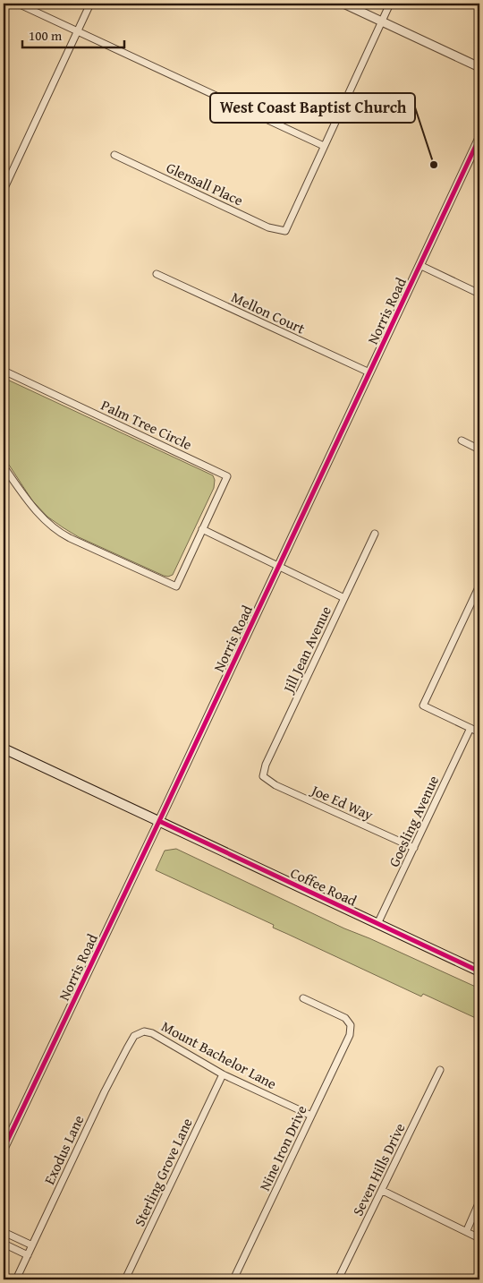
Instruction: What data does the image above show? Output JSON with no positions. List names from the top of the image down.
{
  "streets": {
    "main road": ["Coffee Road"],
    "street": [
      "Glensall Place",
      "Norris Road",
      "Mellon Court",
      "Palm Tree Circle",
      "Jill Jean Avenue",
      "Joe Ed Way",
      "Goesling Avenue",
      "Mount Bachelor Lane",
      "Nine Iron Drive",
      "Exodus Lane",
      "Seven Hills Drive",
      "Sterling Grove Lane"
    ]
  },
  "crossings": [
    ["Norris Road", "Mellon Court"],
    ["Norris Road", "Coffee Road"],
    ["Jill Jean Avenue", "Joe Ed Way"],
    ["Joe Ed Way", "Goesling Avenue"],
    ["Goesling Avenue", "Coffee Road"],
    ["Mount Bachelor Lane", "Nine Iron Drive"],
    ["Mount Bachelor Lane", "Exodus Lane"],
    ["Mount Bachelor Lane", "Sterling Grove Lane"]
  ],
  "places": ["West Coast Baptist Church"],
  "scale_bar": "100 m"
}
